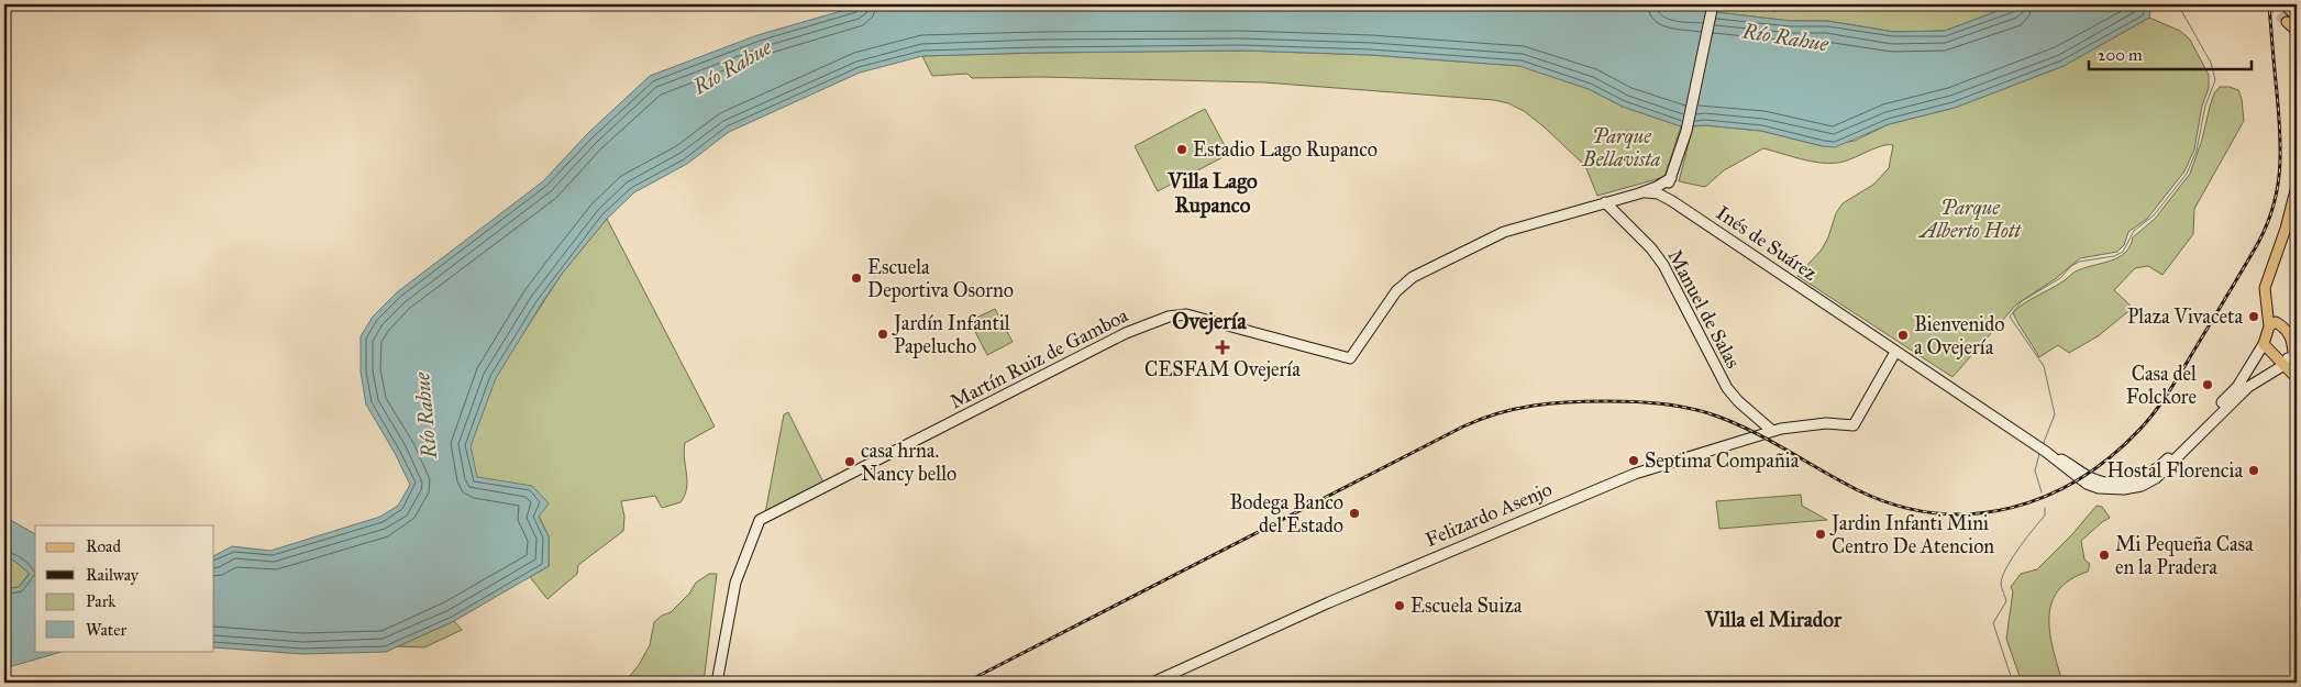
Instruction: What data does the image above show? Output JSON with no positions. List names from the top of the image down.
{
  "streets": {
    "street": [
      "Inés de Suárez",
      "Manuel de Salas",
      "Martín Ruiz de Gamboa",
      "Felizardo Asenjo"
    ]
  },
  "crossings": [
    ["Inés de Suárez", "Felizardo Asenjo"],
    ["Manuel de Salas", "Martín Ruiz de Gamboa"],
    ["Manuel de Salas", "Felizardo Asenjo"]
  ],
  "districts": ["Villa Lago Rupanco", "Ovejería", "Villa el Mirador"],
  "water": ["Río Rahue"],
  "parks": ["Parque Bellavista", "Parque Alberto Hott"],
  "places": {
    "other": [
      "Estadio Lago Rupanco",
      "Escuela Deportiva Osorno",
      "Plaza Vivaceta",
      "Jardín Infantil Papelucho",
      "Bienvenido a Ovejería",
      "Casa del Folckore",
      "Septima Compañia",
      "casa hrna. Nancy bello",
      "Hostal Florencia",
      "Bodega Banco del Estado",
      "Jardin Infanti Mini Centro De Atencion",
      "Mi Pequeña Casa en la Pradera",
      "Escuela Suiza"
    ],
    "health": ["CESFAM Ovejería"]
  },
  "legend": [
    "Road",
    "Railway",
    "Park",
    "Water"
  ],
  "scale_bar": "200 m"
}
